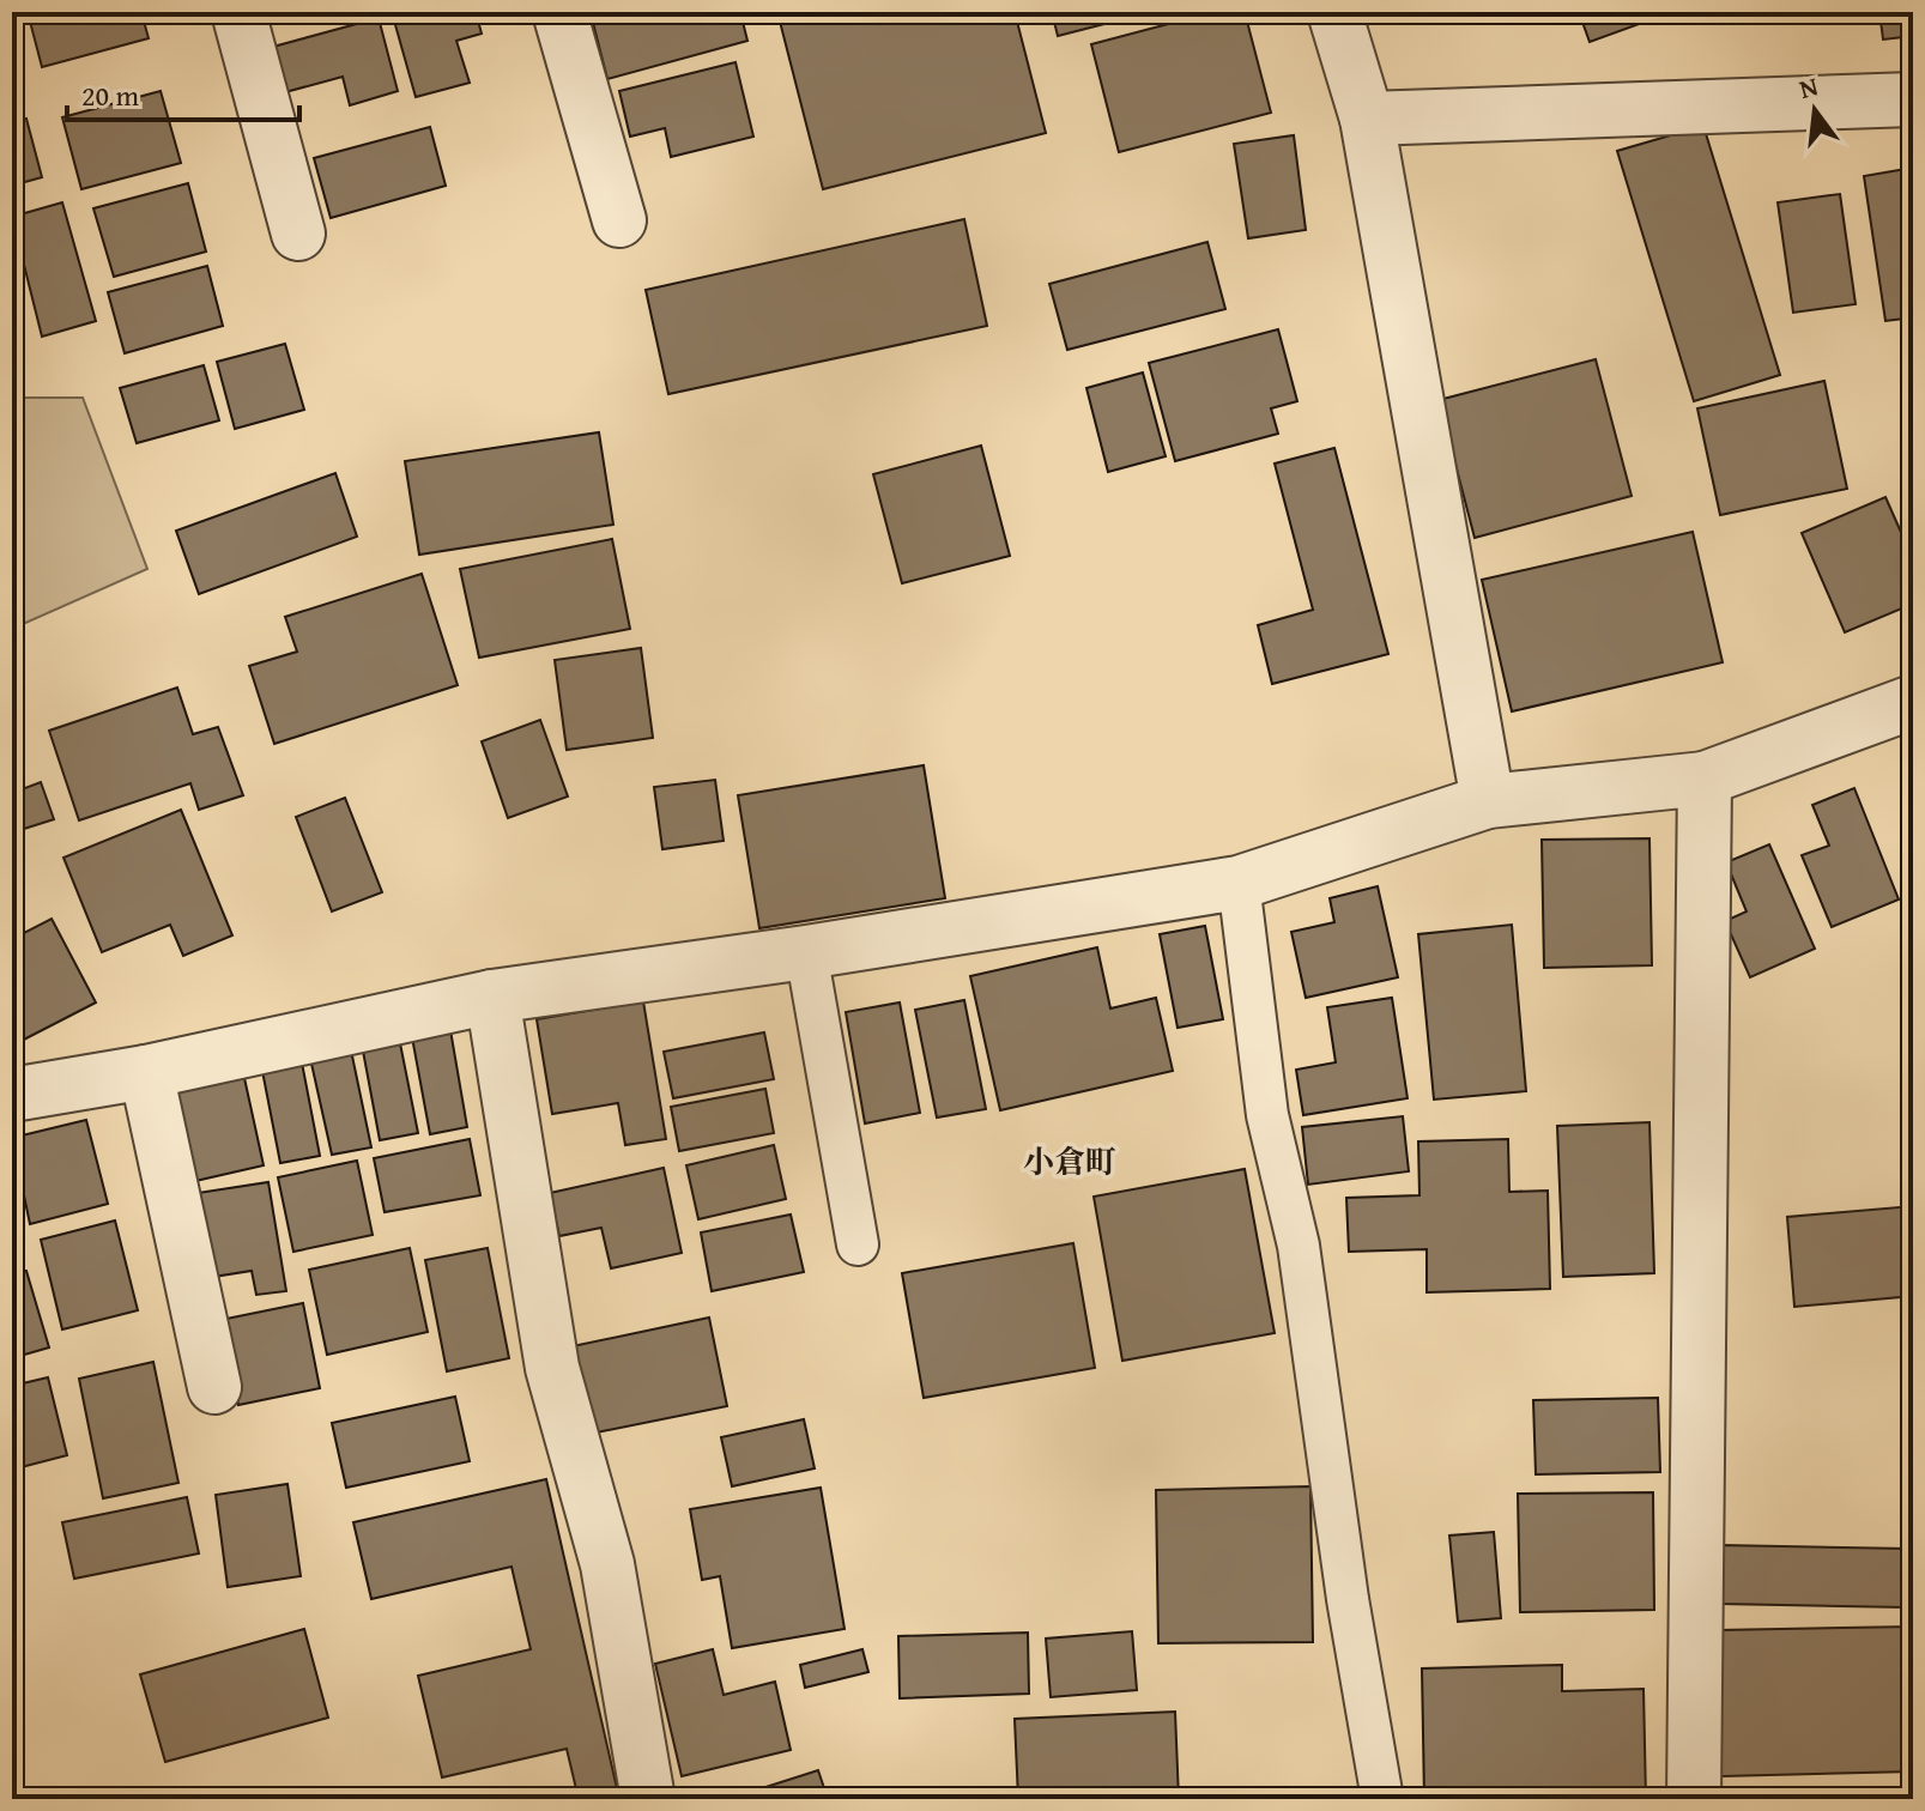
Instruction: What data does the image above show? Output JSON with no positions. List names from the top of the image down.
{
  "districts": ["小倉町"],
  "scale_bar": "20 m",
  "north": "top"
}
